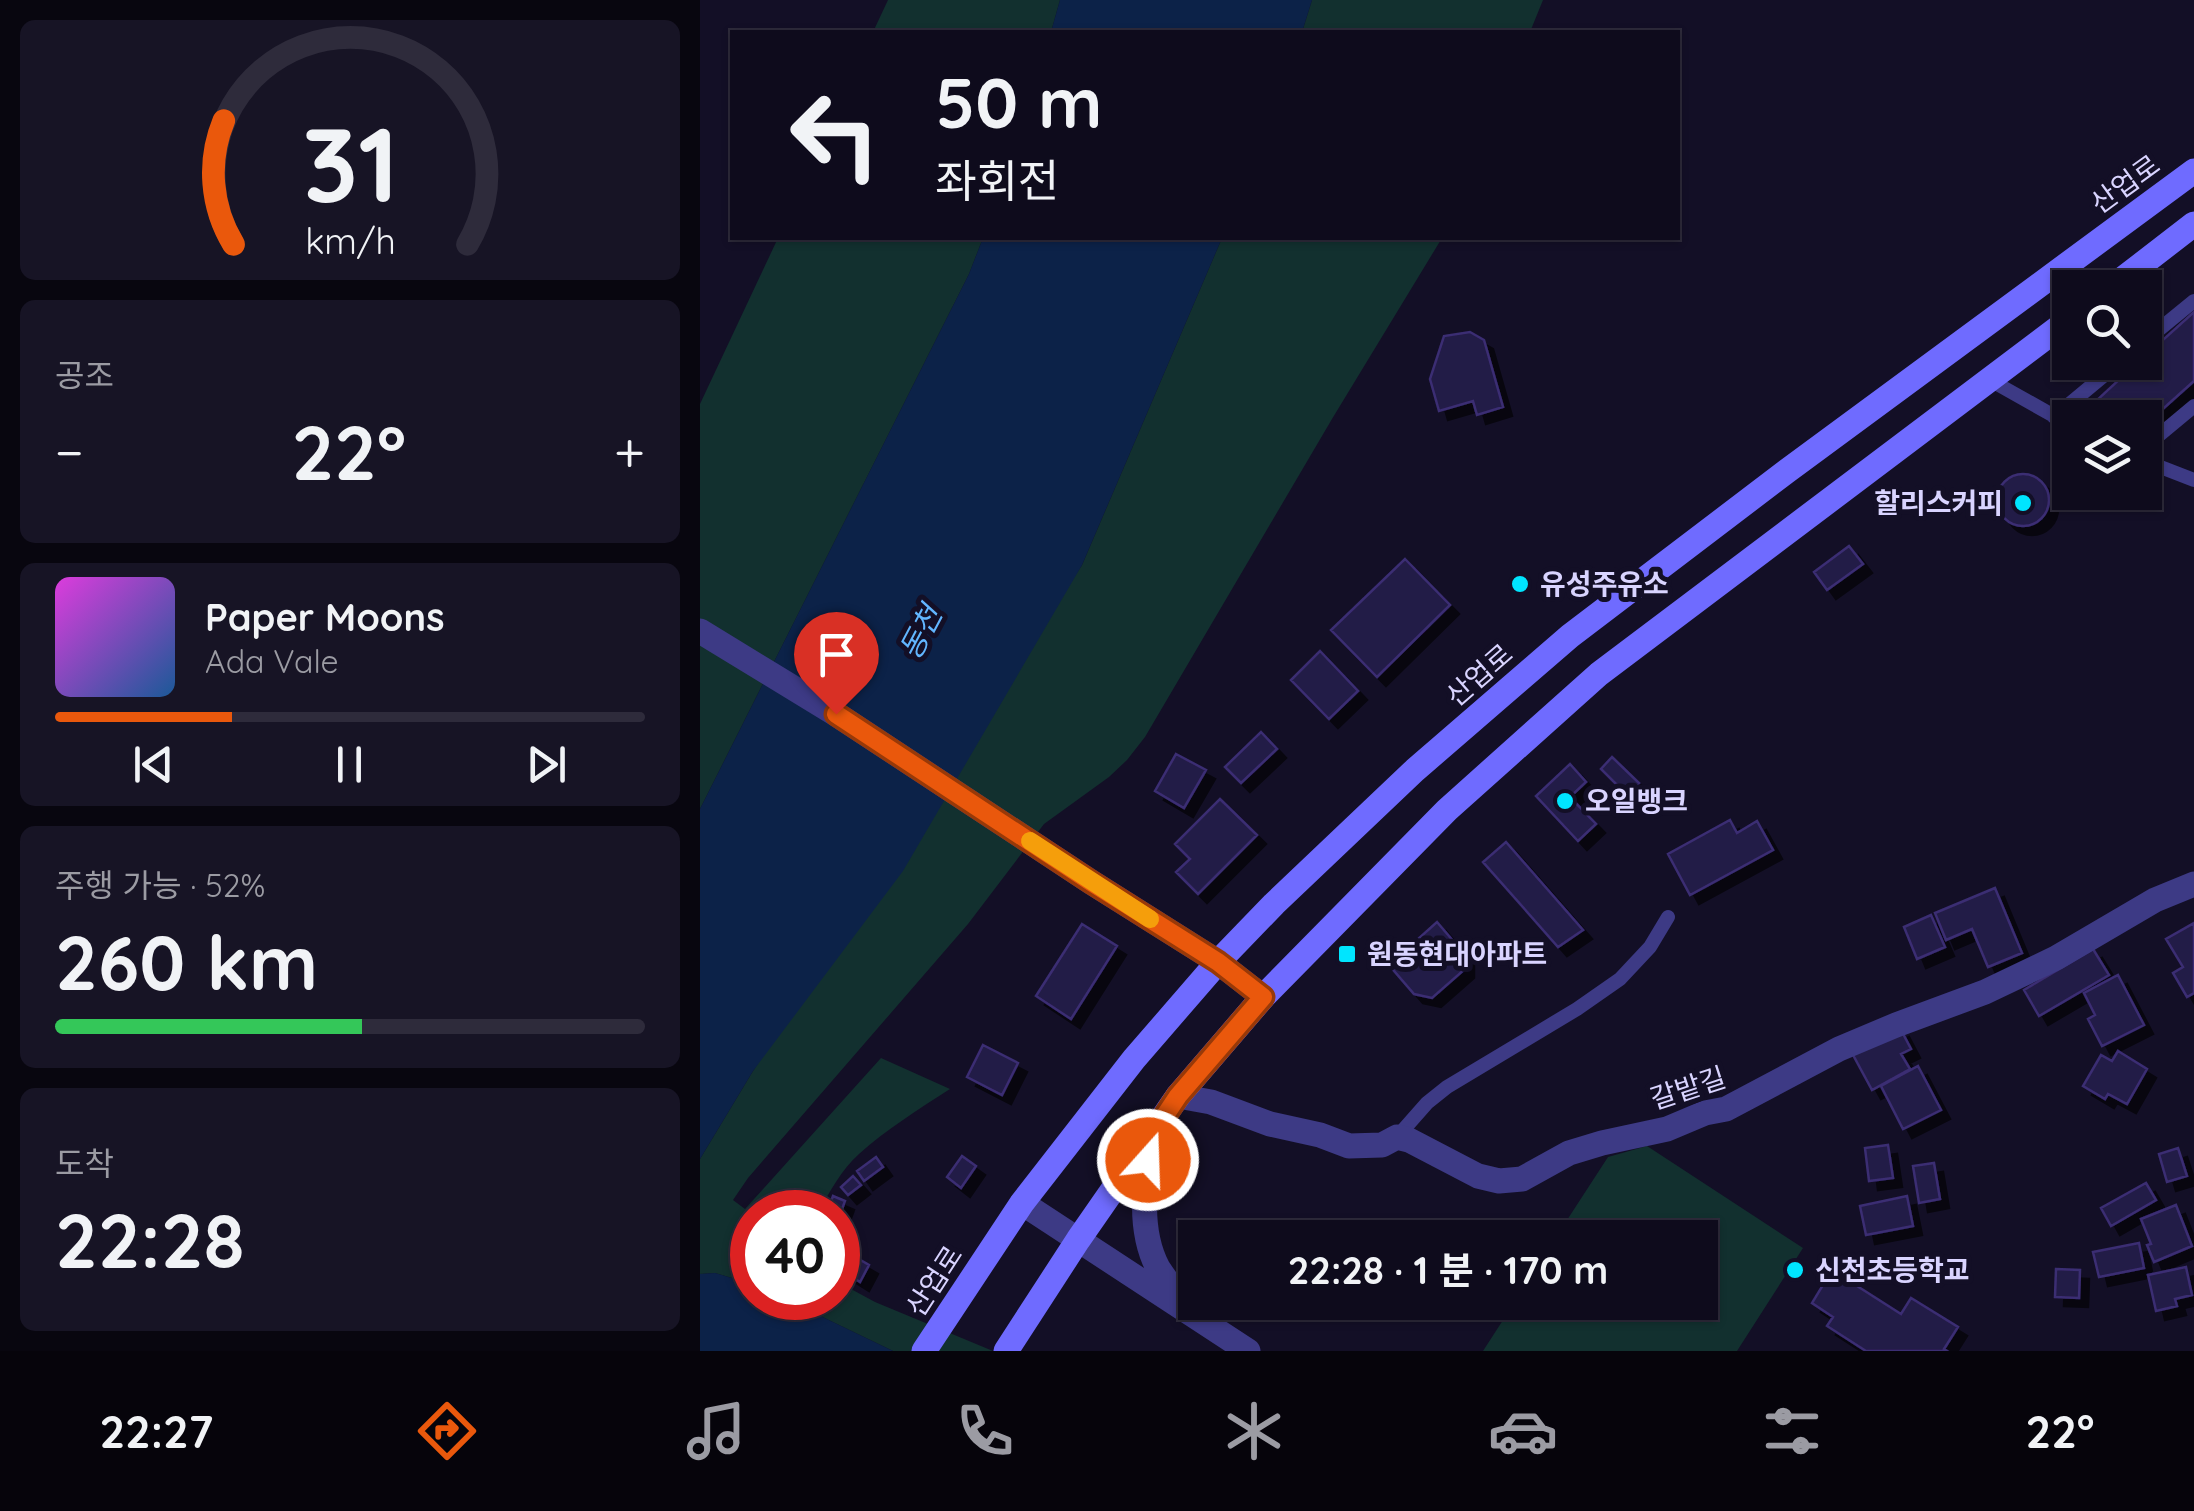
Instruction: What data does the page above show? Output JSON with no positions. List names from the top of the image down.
{
  "streets": {
    "main road": ["산업로"],
    "street": ["갈밭길"]
  },
  "water": ["동천"],
  "places": {
    "other": [
      "할리스커피",
      "유성주유소",
      "오일뱅크",
      "신천초등학교"
    ],
    "transit": ["원동현대아파트"]
  },
  "page": {
    "turn": ["50 m", "좌회전"],
    "tile": [
      "공조",
      ["주행 가능 · 52%", "260 km"],
      ["도착", "22:28"]
    ],
    "heat": ["−", "22°", "+"],
    "song": ["Paper Moons", "Ada Vale"],
    "limit": "40",
    "trip": "22:28 · 1 분 · 170 m",
    "tabs": ["22:27", "22°"],
    "gauge": ["31", "km/h"]
  }
}
